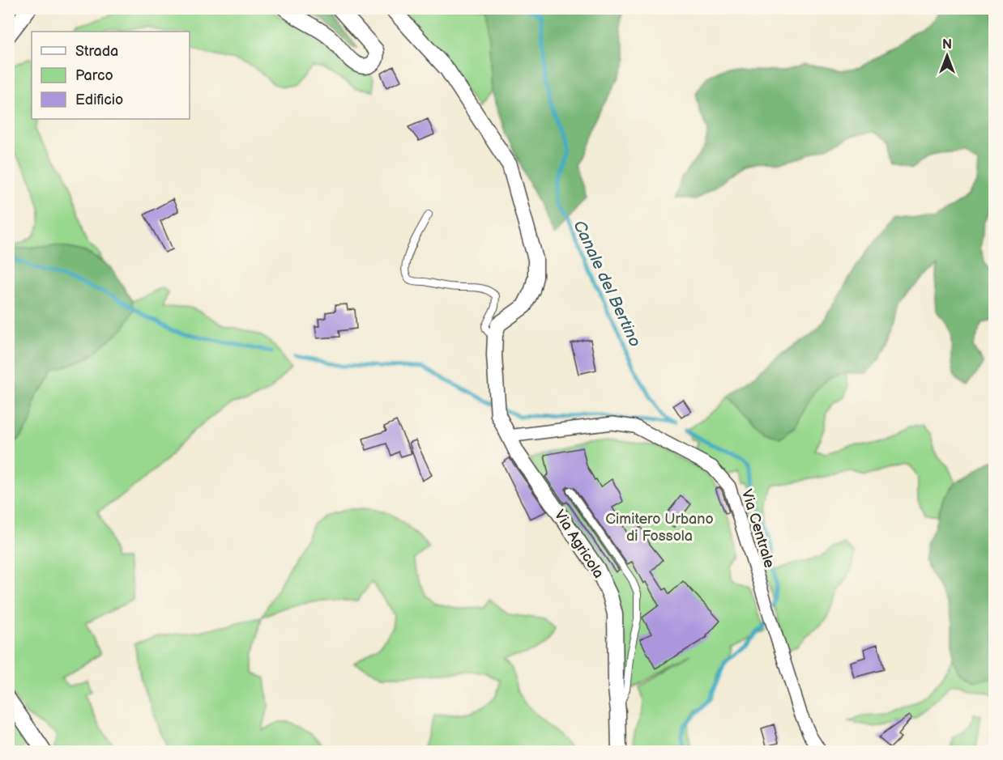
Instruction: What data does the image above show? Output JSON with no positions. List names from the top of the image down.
{
  "streets": {
    "street": ["Via Centrale", "Via Agricola"]
  },
  "crossings": [
    ["Via Centrale", "Via Agricola"]
  ],
  "water": ["Canale del Bertino"],
  "parks": ["Cimitero Urbano di Fossola"],
  "legend": ["Strada", "Parco", "Edificio"],
  "north": "top"
}
